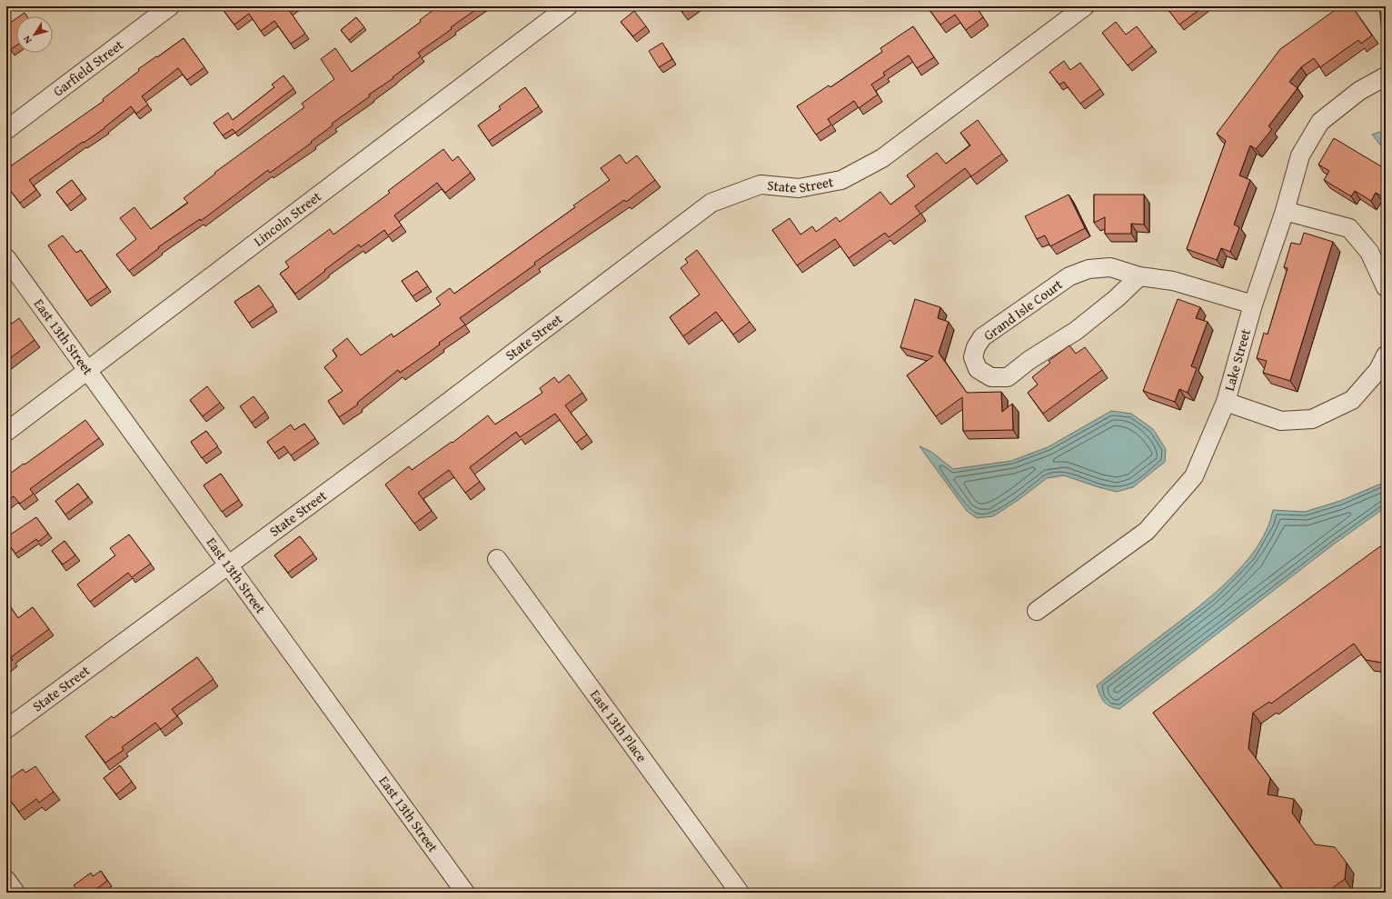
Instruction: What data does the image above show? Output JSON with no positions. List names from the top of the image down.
{
  "streets": {
    "street": [
      "Garfield Street",
      "State Street",
      "Lincoln Street",
      "Grand Isle Court",
      "East 13th Street",
      "Lake Street",
      "East 13th Place"
    ]
  },
  "crossings": [
    ["State Street", "East 13th Street"],
    ["Lincoln Street", "East 13th Street"],
    ["Grand Isle Court", "Lake Street"]
  ],
  "north": "bottom left"
}
